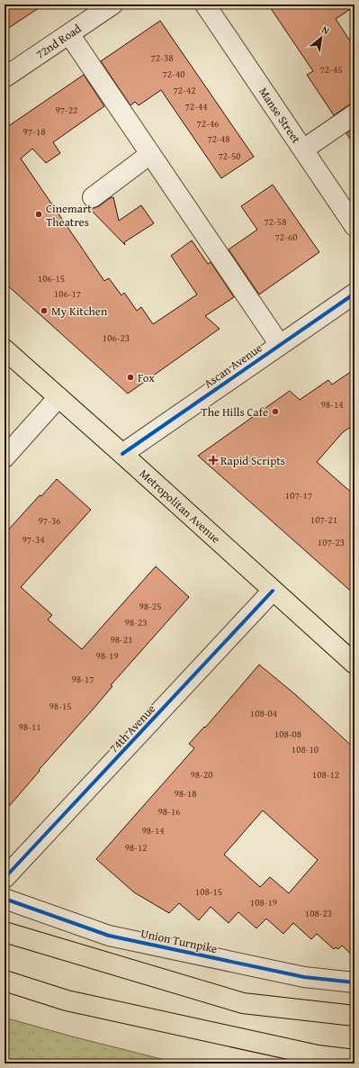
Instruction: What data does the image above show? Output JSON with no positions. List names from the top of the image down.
{
  "streets": {
    "main road": ["Metropolitan Avenue"],
    "street": [
      "72nd Road",
      "Manse Street",
      "Ascan Avenue",
      "74th Avenue",
      "Union Turnpike"
    ]
  },
  "crossings": [
    ["Ascan Avenue", "Metropolitan Avenue"],
    ["Metropolitan Avenue", "74th Avenue"]
  ],
  "places": {
    "other": [
      "Cinemart Theatres",
      "My Kitchen",
      "Fox",
      "The Hills Cafe"
    ],
    "health": ["Rapid Scripts"]
  },
  "house_numbers": [
    "72-38",
    "72-45",
    "72-40",
    "72-42",
    "72-44",
    "97-22",
    "72-46",
    "97-18",
    "72-48",
    "72-50",
    "72-58",
    "72-60",
    "106-15",
    "106-17",
    "106-23",
    "98-14",
    "107-17",
    "107-21",
    "97-36",
    "97-34",
    "107-23",
    "98-25",
    "98-23",
    "98-21",
    "98-19",
    "98-17",
    "98-15",
    "108-04",
    "98-11",
    "108-08",
    "108-10",
    "98-20",
    "108-12",
    "98-18",
    "98-16",
    "98-14",
    "98-12",
    "108-15",
    "108-19",
    "108-23"
  ],
  "north": "top right"
}
